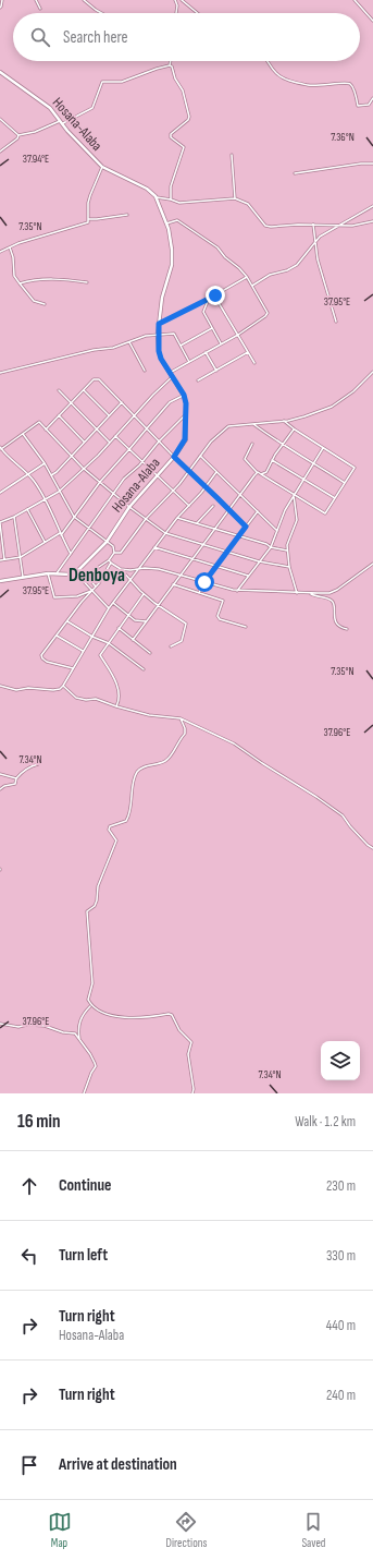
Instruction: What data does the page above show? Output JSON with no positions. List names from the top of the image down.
{
  "streets": {
    "main road": ["Hosana-Alaba"]
  },
  "districts": ["Denboya"],
  "page": {
    "search": "Search here",
    "heading": ["16 min", "Walk · 1.2 km"],
    "list": [
      ["Continue", "230 m"],
      ["Turn left", "330 m"],
      ["Turn right", "Hosana-Alaba", "440 m"],
      ["Turn right", "240 m"],
      "Arrive at destination"
    ],
    "nav": ["Map", "Directions", "Saved"]
  },
  "coordinates": [
    "7.36°N",
    "37.94°E",
    "7.35°N",
    "37.95°E",
    "37.96°E",
    "7.34°N"
  ]
}
